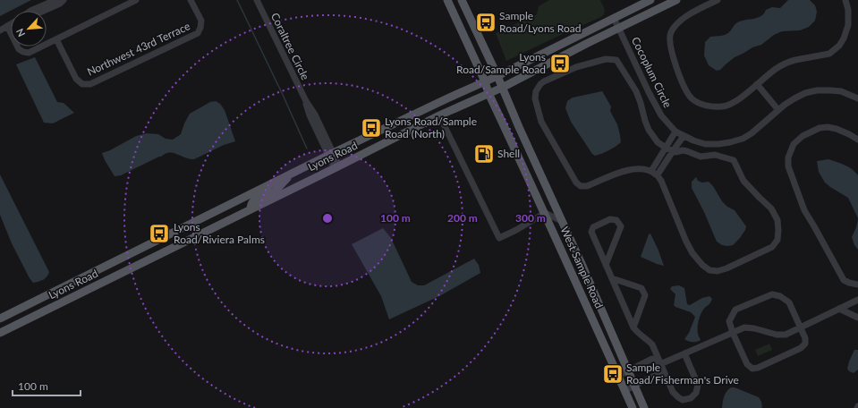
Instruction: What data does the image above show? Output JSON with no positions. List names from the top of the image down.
{
  "streets": {
    "main road": ["Lyons Road", "West Sample Road"],
    "street": ["Coraltree Circle", "Northwest 43rd Terrace", "Cocoplum Circle"]
  },
  "crossings": [
    ["Coraltree Circle", "Lyons Road"],
    ["Cocoplum Circle", "Lyons Road"],
    ["Lyons Road", "West Sample Road"]
  ],
  "places": {
    "bus stop": [
      "Sample Road/Lyons Road",
      "Lyons Road/Sample Road",
      "Lyons Road/Sample Road (North)",
      "Lyons Road/Riviera Palms",
      "Sample Road/Fisherman's Drive"
    ],
    "fuel station": ["Shell"]
  },
  "scale_bar": "100 m",
  "north": "bottom left",
  "rings": ["100 m", "200 m", "300 m"]
}
